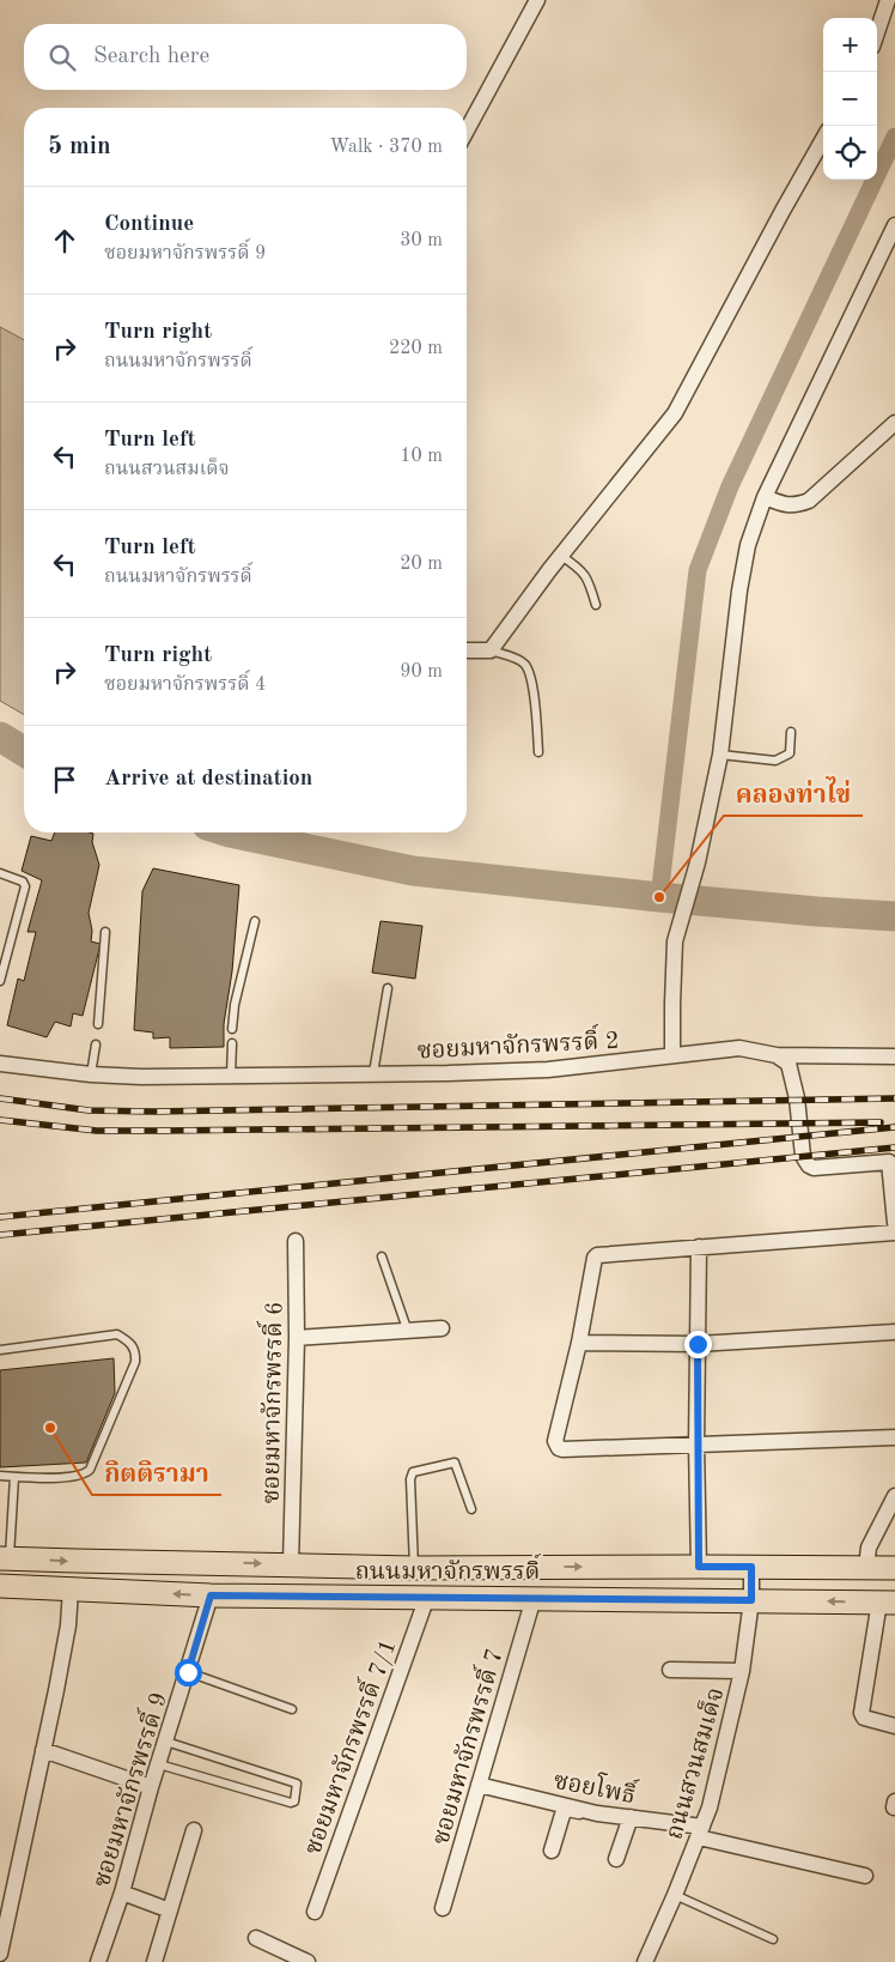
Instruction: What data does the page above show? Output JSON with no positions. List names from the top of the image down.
{
  "streets": {
    "main road": ["ถนนมหาจักรพรรดิ์"],
    "street": [
      "ซอยมหาจักรพรรดิ์ 2",
      "ซอยมหาจักรพรรดิ์ 6",
      "ซอยมหาจักรพรรดิ์ 7/1",
      "ซอยมหาจักรพรรดิ์ 7",
      "ถนนสวนสมเด็จ",
      "ซอยโพธิ์",
      "ซอยมหาจักรพรรดิ์ 9"
    ]
  },
  "crossings": [
    ["ซอยมหาจักรพรรดิ์ 6", "ถนนมหาจักรพรรดิ์"],
    ["ถนนมหาจักรพรรดิ์", "ซอยมหาจักรพรรดิ์ 7/1"],
    ["ถนนมหาจักรพรรดิ์", "ซอยมหาจักรพรรดิ์ 7"],
    ["ถนนมหาจักรพรรดิ์", "ถนนสวนสมเด็จ"],
    ["ถนนมหาจักรพรรดิ์", "ซอยมหาจักรพรรดิ์ 9"],
    ["ซอยมหาจักรพรรดิ์ 7", "ซอยโพธิ์"],
    ["ถนนสวนสมเด็จ", "ซอยโพธิ์"]
  ],
  "places": ["คลองท่าไข่", "กิตติรามา"],
  "page": {
    "map_buttons": ["+", "−"],
    "search": "Search here",
    "heading": ["5 min", "Walk · 370 m"],
    "list": [
      ["Continue", "ซอยมหาจักรพรรดิ์ 9", "30 m"],
      ["Turn right", "ถนนมหาจักรพรรดิ์", "220 m"],
      ["Turn left", "ถนนสวนสมเด็จ", "10 m"],
      ["Turn left", "ถนนมหาจักรพรรดิ์", "20 m"],
      ["Turn right", "ซอยมหาจักรพรรดิ์ 4", "90 m"],
      "Arrive at destination"
    ]
  }
}
